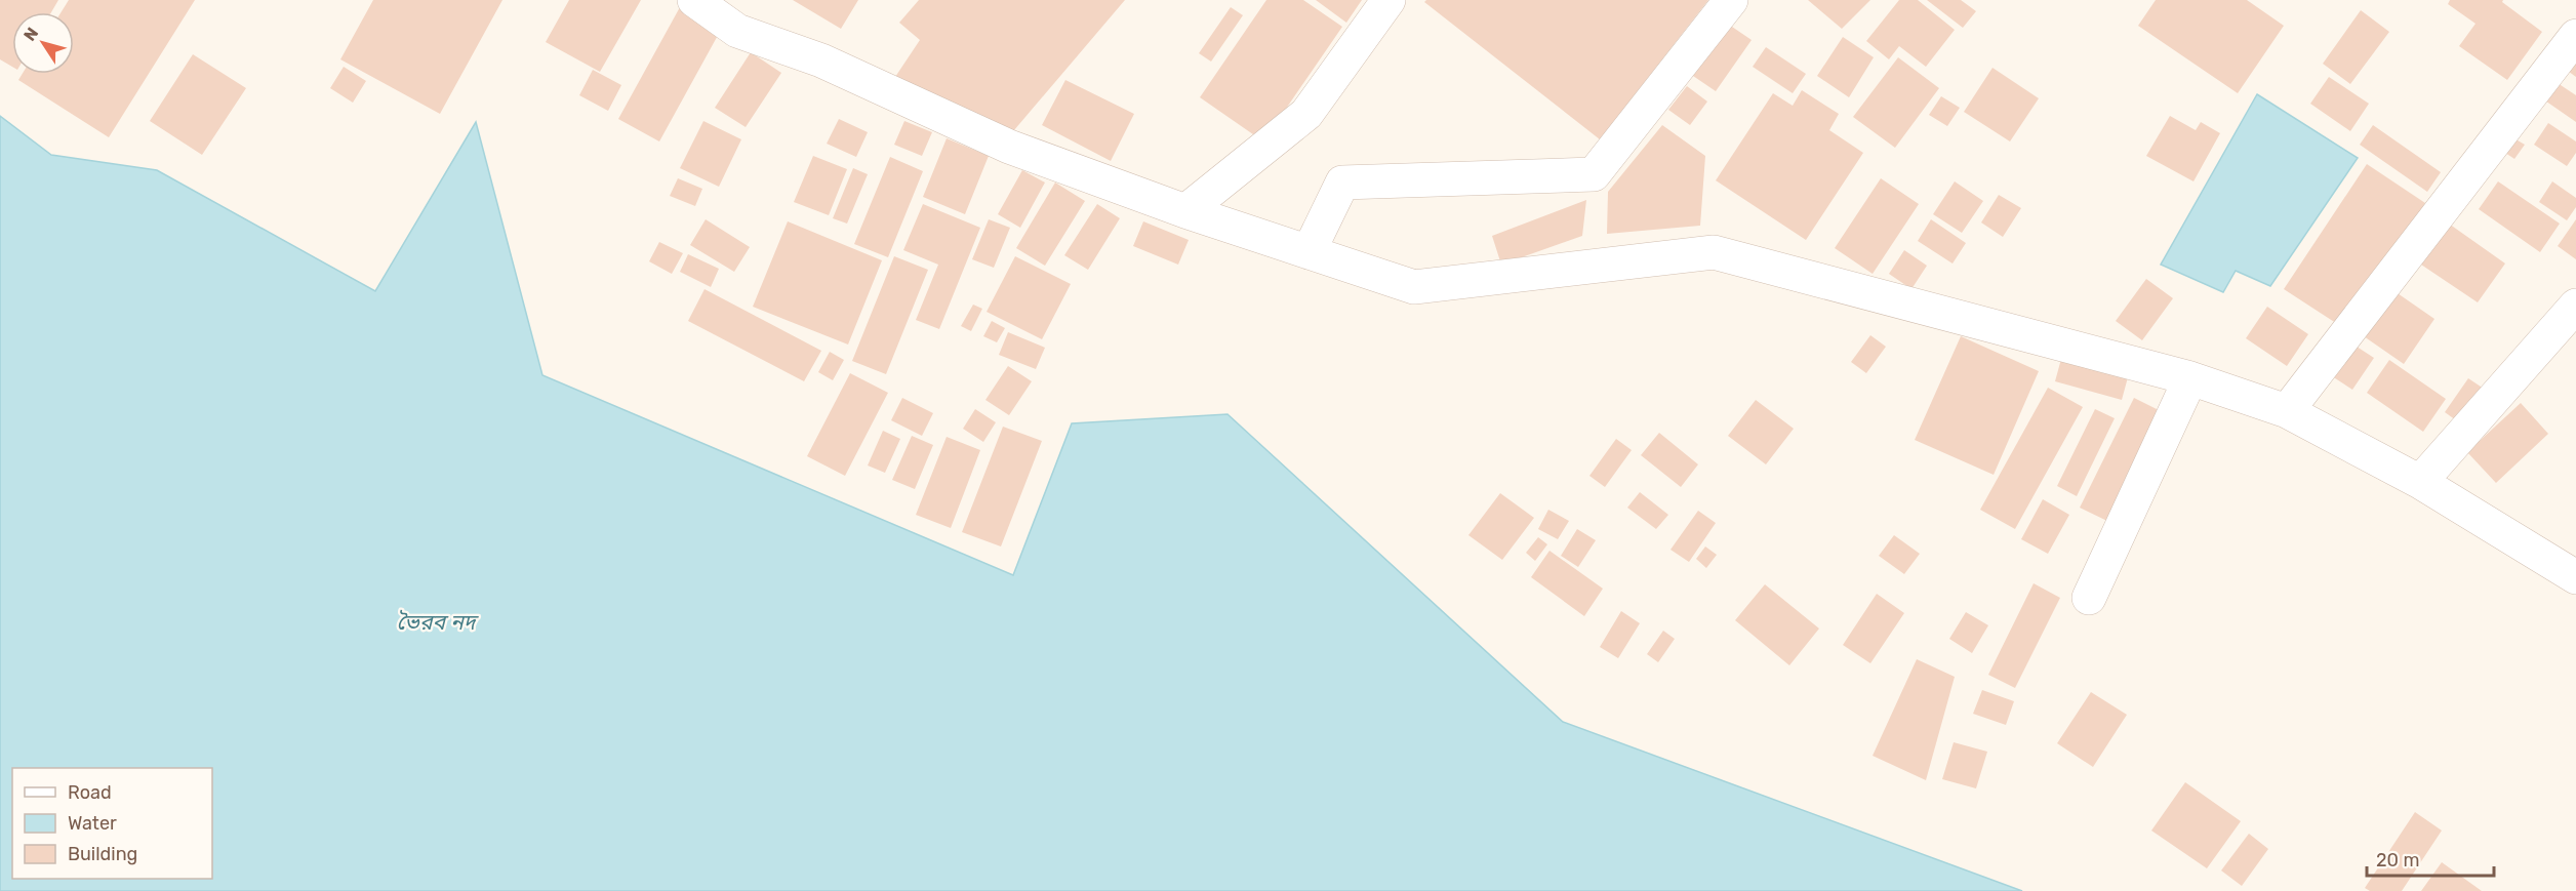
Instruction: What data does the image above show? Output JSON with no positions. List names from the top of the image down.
{
  "water": ["ভৈরব নদ"],
  "legend": ["Road", "Water", "Building"],
  "scale_bar": "20 m",
  "north": "top left"
}
